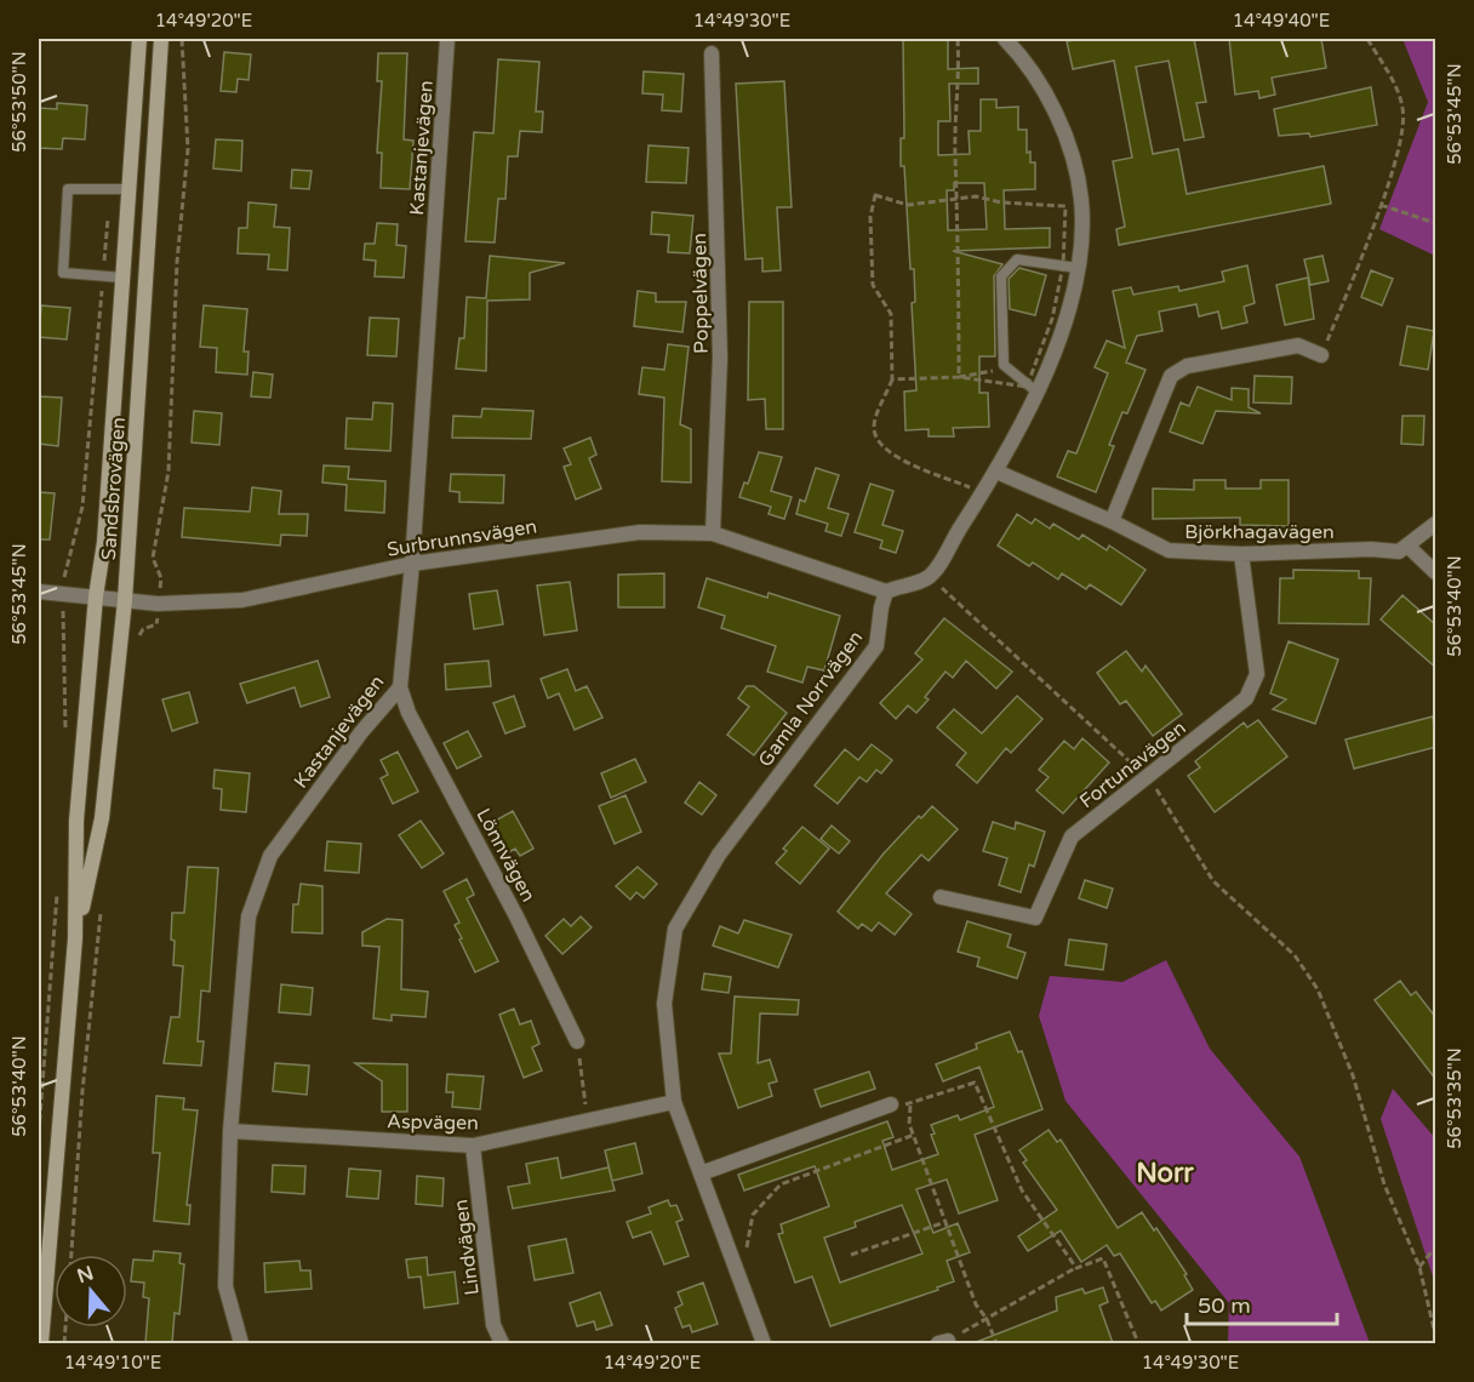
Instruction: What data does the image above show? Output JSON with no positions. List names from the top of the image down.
{
  "streets": {
    "main road": ["Sandsbrovägen"],
    "street": [
      "Kastanjevägen",
      "Poppelvägen",
      "Björkhagavägen",
      "Surbrunnsvägen",
      "Gamla Norrvägen",
      "Fortunavägen",
      "Lönnvägen",
      "Aspvägen",
      "Lindvägen"
    ]
  },
  "crossings": [
    ["Kastanjevägen", "Surbrunnsvägen"],
    ["Kastanjevägen", "Lönnvägen"],
    ["Kastanjevägen", "Aspvägen"],
    ["Poppelvägen", "Surbrunnsvägen"],
    ["Sandsbrovägen", "Surbrunnsvägen"],
    ["Björkhagavägen", "Fortunavägen"],
    ["Surbrunnsvägen", "Gamla Norrvägen"],
    ["Gamla Norrvägen", "Aspvägen"],
    ["Aspvägen", "Lindvägen"]
  ],
  "districts": ["Norr"],
  "scale_bar": "50 m",
  "north": "top",
  "coordinates": [
    "14°49'20\"E",
    "14°49'30\"E",
    "14°49'40\"E",
    "56°53'50\"N",
    "56°53'45\"N",
    "56°53'40\"N",
    "56°53'35\"N",
    "14°49'10\"E"
  ]
}
